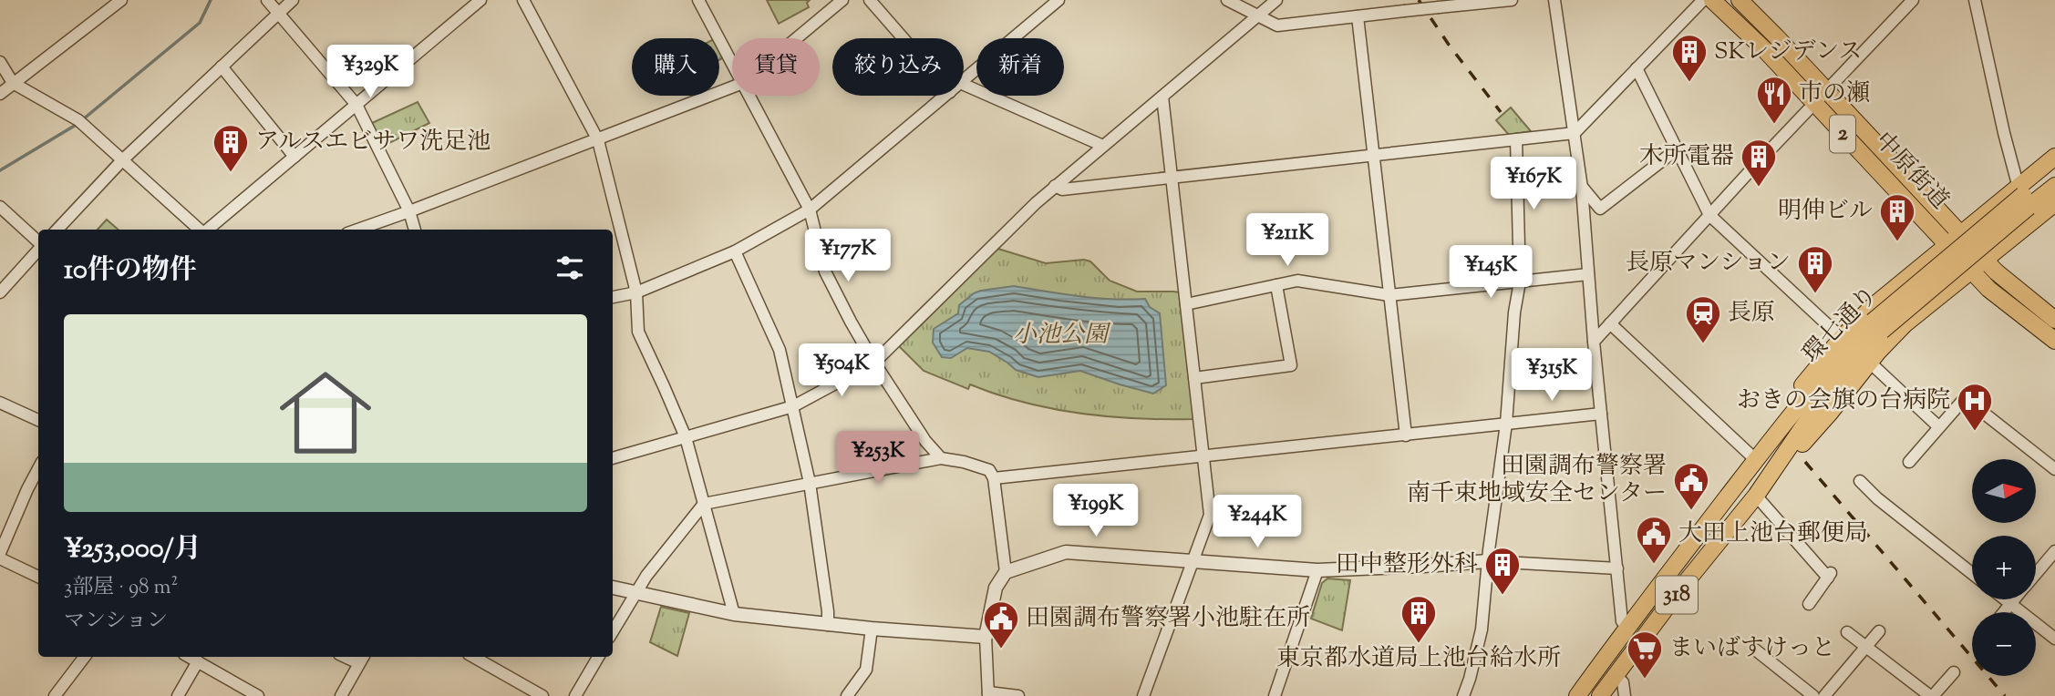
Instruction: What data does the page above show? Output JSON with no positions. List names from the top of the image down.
{
  "streets": {
    "main road": [
      "2",
      "中原街道",
      "環七通り",
      "318"
    ]
  },
  "parks": ["小池公園"],
  "places": {
    "building": [
      "SKレジデンス",
      "アルスエビサワ洗足池",
      "木所電器",
      "明伸ビル",
      "長原マンション",
      "田中整形外科",
      "東京都水道局上池台給水所"
    ],
    "restaurant": ["市の瀬"],
    "station": ["長原"],
    "hospital": ["おきの会旗の台病院"],
    "public building": ["田園調布警察署 南千束地域安全センター", "大田上池台郵便局", "田園調布警察署小池駐在所"],
    "supermarket": ["まいばすけっと"]
  },
  "north": "right",
  "page": {
    "chip": [
      "購入",
      "賃貸",
      "絞り込み",
      "新着"
    ],
    "price": [
      "¥329K",
      "¥167K",
      "¥211K",
      "¥177K",
      "¥145K",
      "¥504K",
      "¥315K",
      "¥253K",
      "¥199K",
      "¥244K"
    ],
    "heading": "10件の物件",
    "list": [
      {
        "name": "¥253,000/月",
        "note": "3部屋 · 98 m² · マンション"
      }
    ],
    "map_buttons": ["+", "−"]
  }
}
